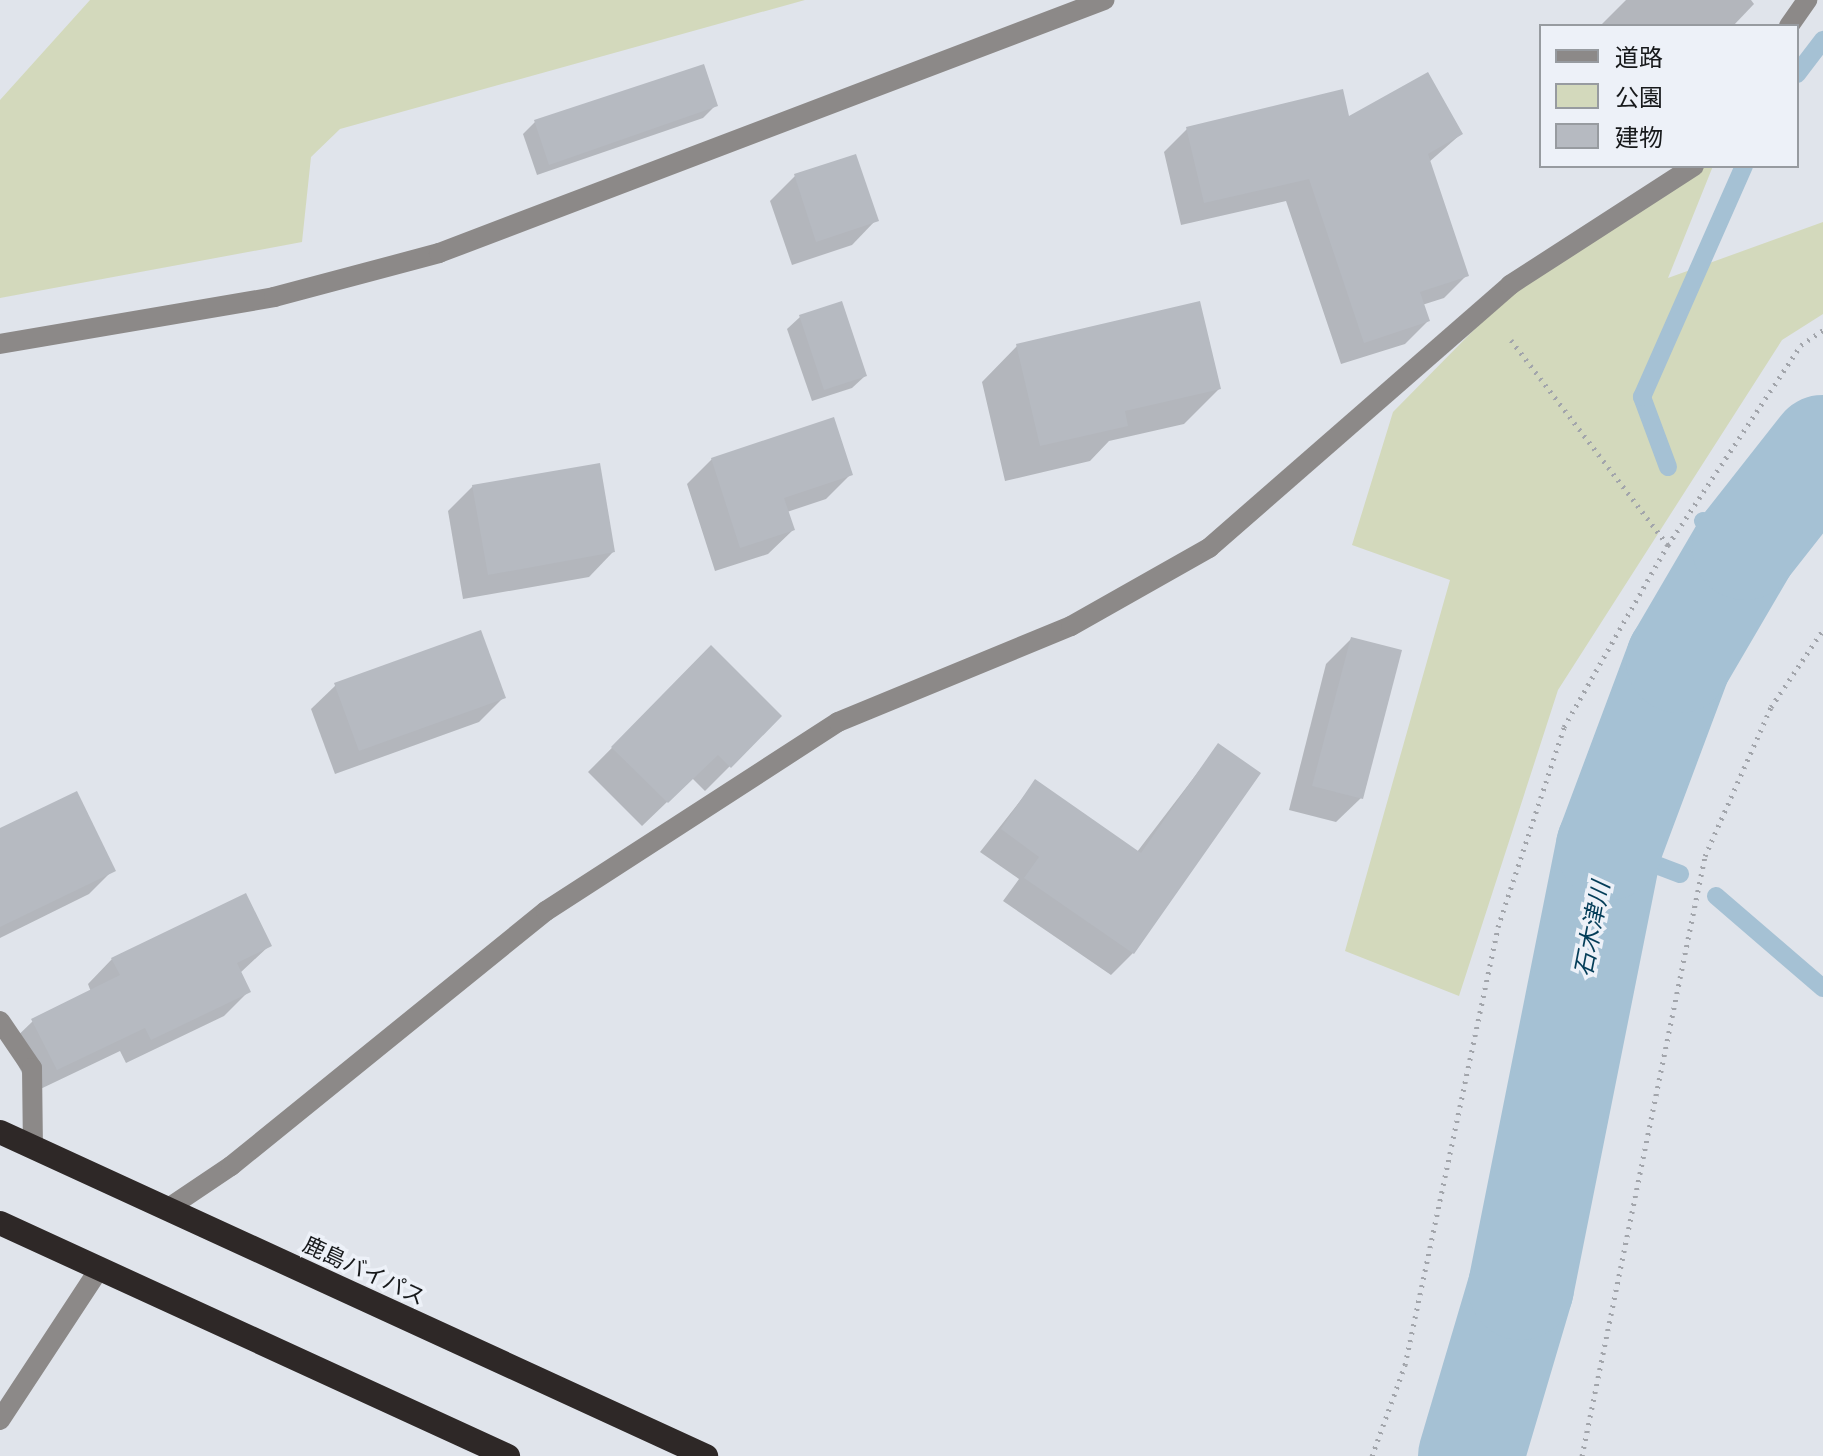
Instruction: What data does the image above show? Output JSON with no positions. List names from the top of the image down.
{
  "streets": {
    "highway": ["鹿島バイパス"]
  },
  "water": ["石木津川"],
  "legend": ["道路", "公園", "建物"]
}
